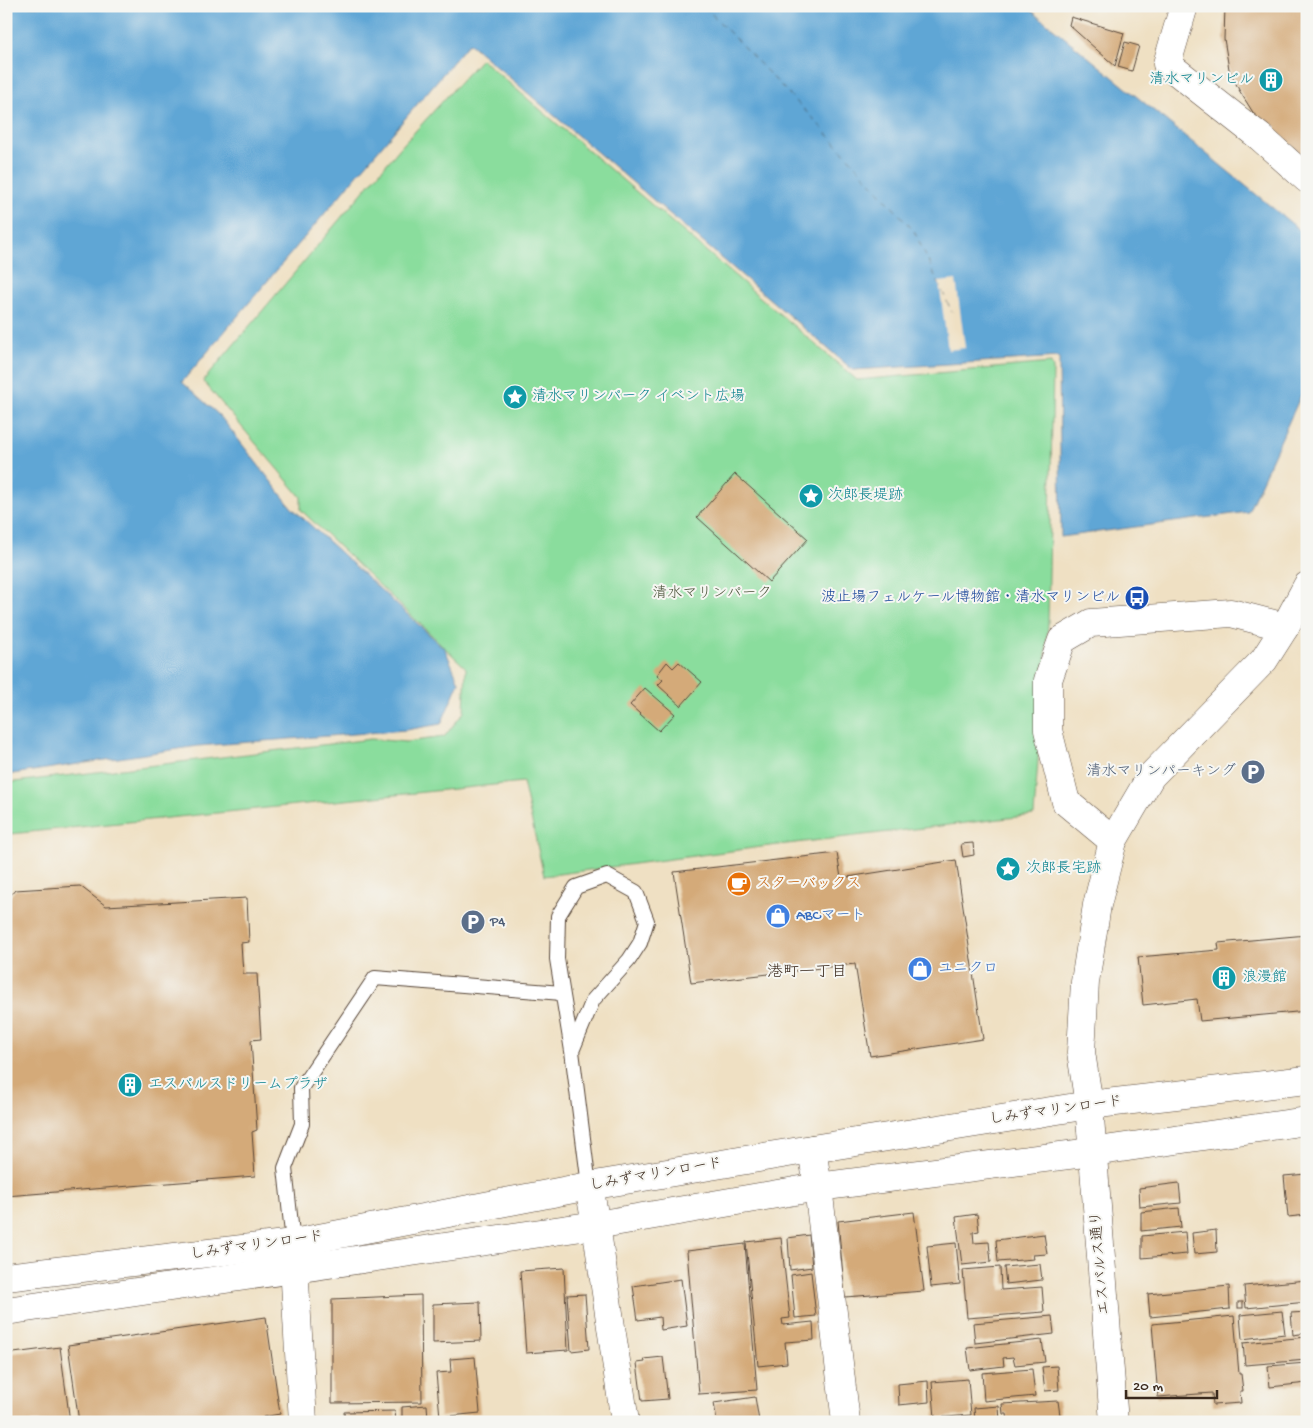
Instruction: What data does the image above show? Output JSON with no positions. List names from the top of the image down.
{
  "streets": {
    "main road": ["しみずマリンロード", "エスパルス通り"]
  },
  "crossings": [
    ["しみずマリンロード", "エスパルス通り"]
  ],
  "districts": ["港町一丁目"],
  "parks": ["清水マリンパーク"],
  "places": {
    "building": ["清水マリンビル", "浪漫館", "エスパルスドリームプラザ"],
    "place": ["清水マリンパーク イベント広場", "次郎長堤跡", "次郎長宅跡"],
    "bus stop": ["波止場フェルケール博物館・清水マリンビル"],
    "parking": ["清水マリンパーキング", "P4"],
    "cafe": ["スターバックス"],
    "shop": ["ABCマート", "ユニクロ"]
  },
  "scale_bar": "20 m"
}
